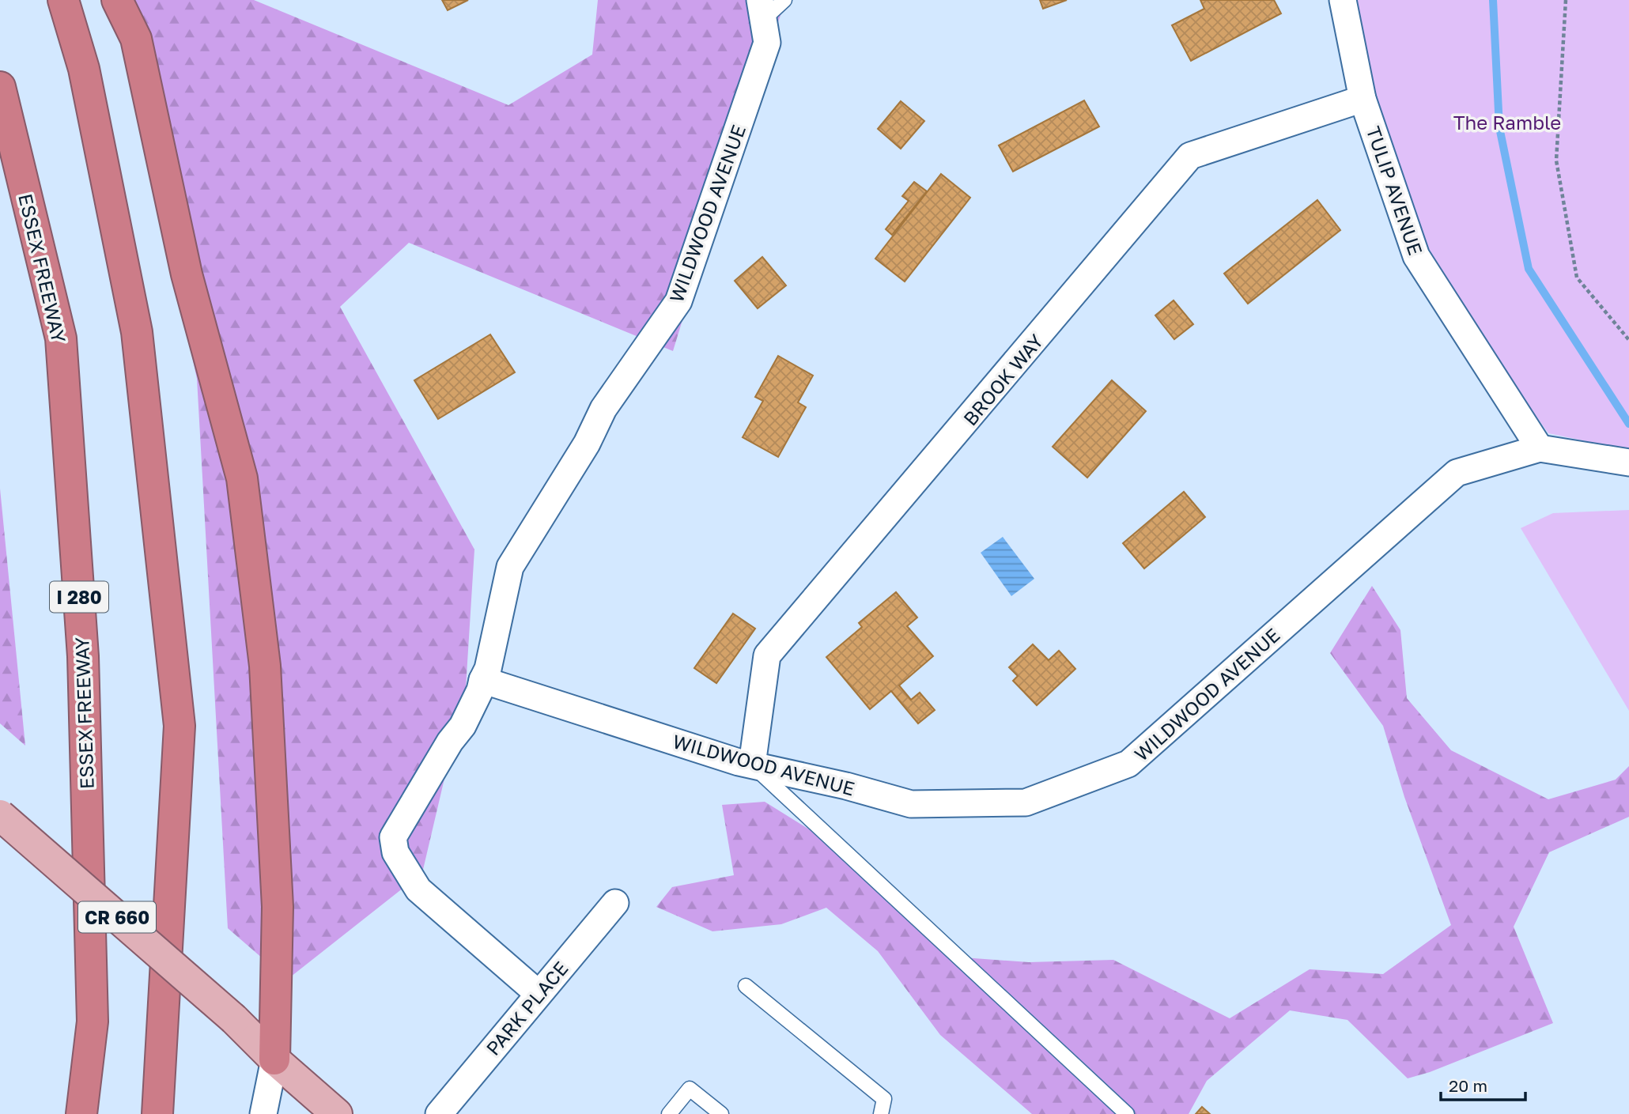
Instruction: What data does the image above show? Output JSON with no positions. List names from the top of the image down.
{
  "streets": {
    "highway": ["ESSEX FREEWAY", "I 280"],
    "main road": ["CR 660"],
    "street": [
      "TULIP AVENUE",
      "WILDWOOD AVENUE",
      "BROOK WAY",
      "PARK PLACE"
    ]
  },
  "crossings": [
    ["TULIP AVENUE", "WILDWOOD AVENUE"],
    ["TULIP AVENUE", "BROOK WAY"],
    ["WILDWOOD AVENUE", "BROOK WAY"],
    ["WILDWOOD AVENUE", "PARK PLACE"]
  ],
  "parks": ["The Ramble"],
  "scale_bar": "20 m"
}
